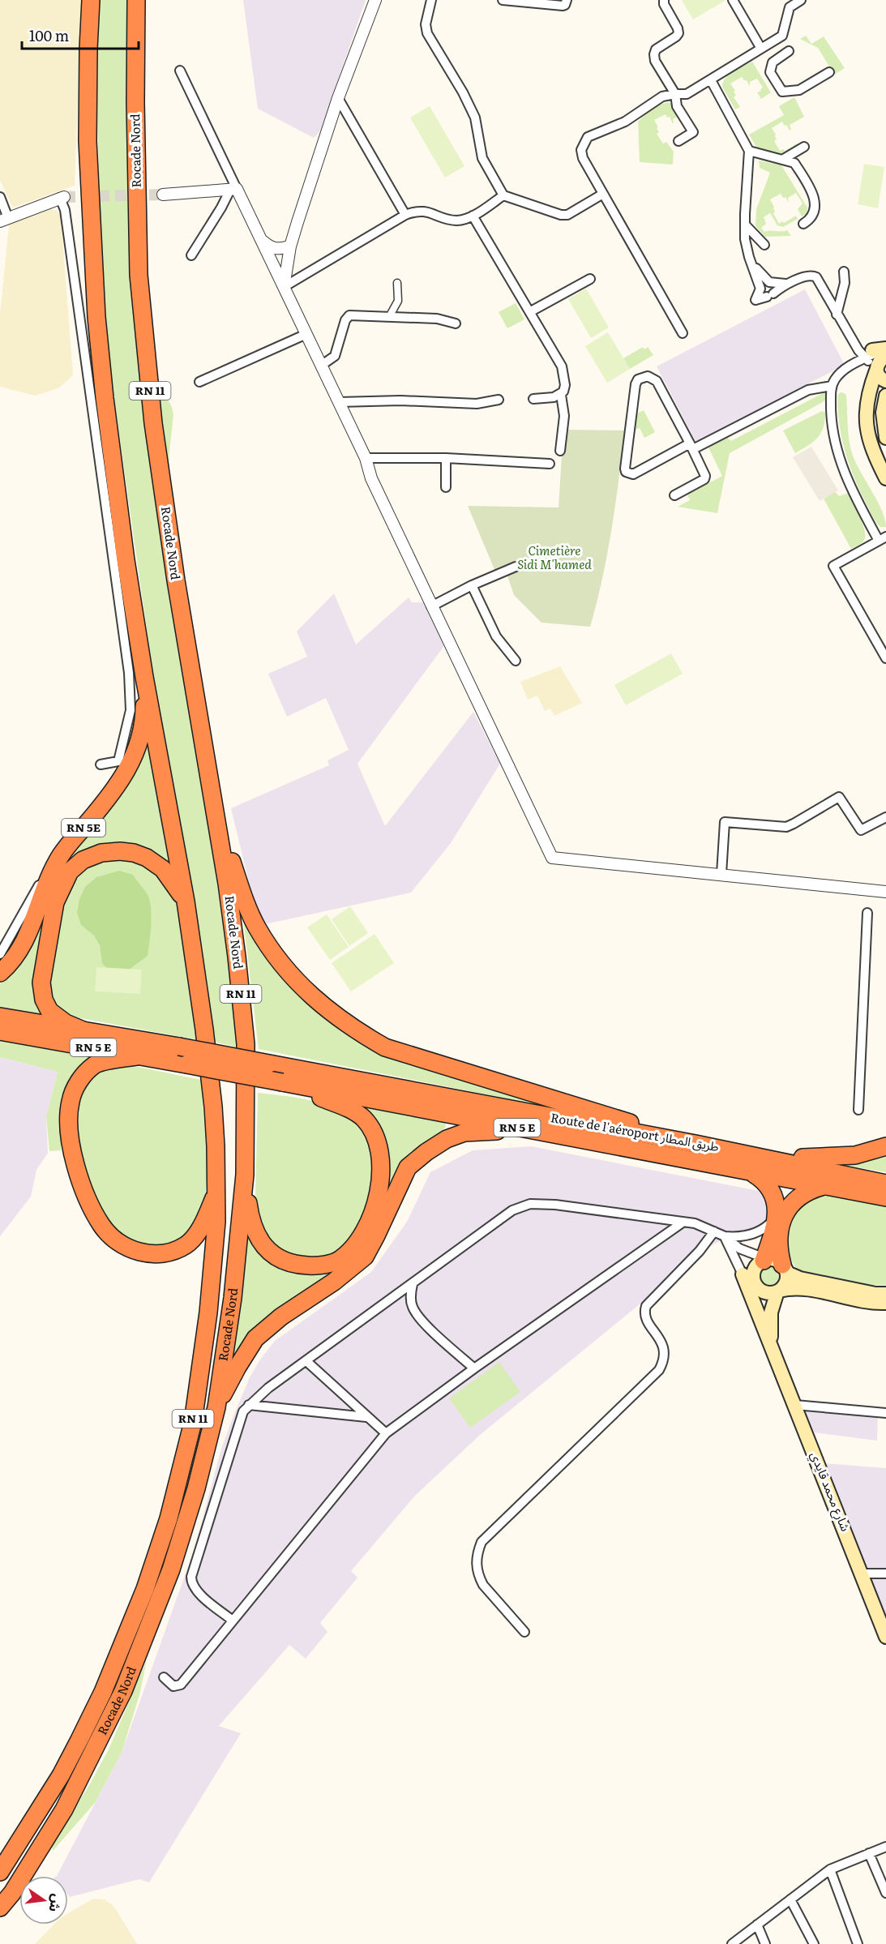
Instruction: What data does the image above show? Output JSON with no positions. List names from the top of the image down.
{
  "streets": {
    "highway": [
      "Rocade Nord",
      "RN 11",
      "RN 5E",
      "RN 5 E",
      "Route de l'aéroport طريق المطار"
    ],
    "main road": ["شارع محمد قايدي"]
  },
  "crossings": [
    ["Rocade Nord", "RN 5E"],
    ["RN 5 E", "Route de l'aéroport طريق المطار"]
  ],
  "parks": ["Cimetière Sidi M'hamed"],
  "scale_bar": "100 m",
  "north": "right"
}
